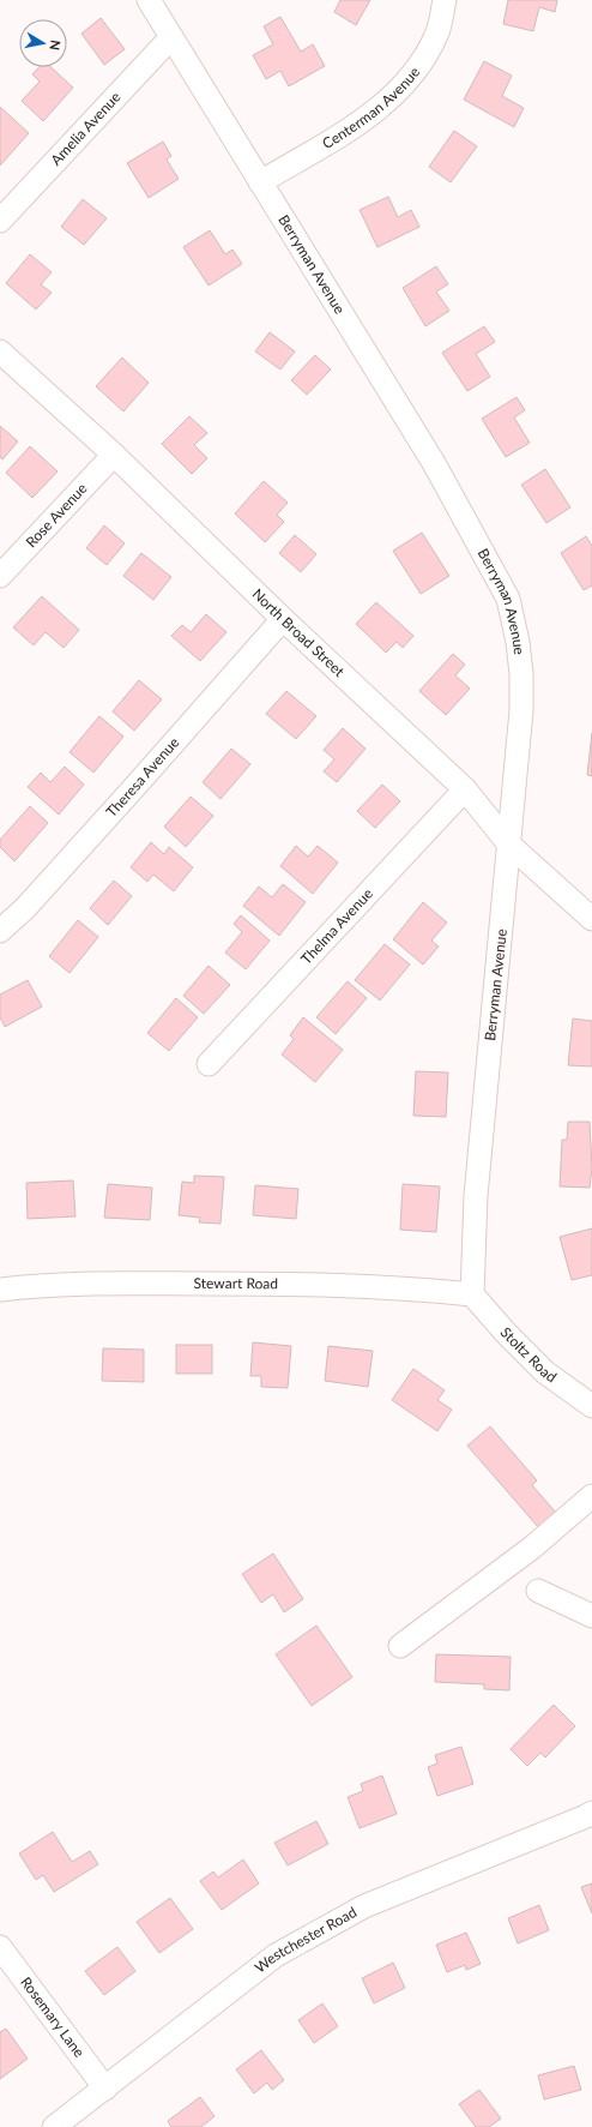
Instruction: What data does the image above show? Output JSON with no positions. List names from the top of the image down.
{
  "streets": {
    "street": [
      "Centerman Avenue",
      "Amelia Avenue",
      "Berryman Avenue",
      "Rose Avenue",
      "North Broad Street",
      "Theresa Avenue",
      "Thelma Avenue",
      "Stewart Road",
      "Stoltz Road",
      "Westchester Road",
      "Rosemary Lane"
    ]
  },
  "crossings": [
    ["Centerman Avenue", "Berryman Avenue"],
    ["Amelia Avenue", "Berryman Avenue"],
    ["Berryman Avenue", "North Broad Street"],
    ["Berryman Avenue", "Stewart Road"],
    ["Berryman Avenue", "Stoltz Road"],
    ["Rose Avenue", "North Broad Street"],
    ["North Broad Street", "Theresa Avenue"],
    ["North Broad Street", "Thelma Avenue"],
    ["Stewart Road", "Stoltz Road"],
    ["Westchester Road", "Rosemary Lane"]
  ],
  "north": "right"
}
